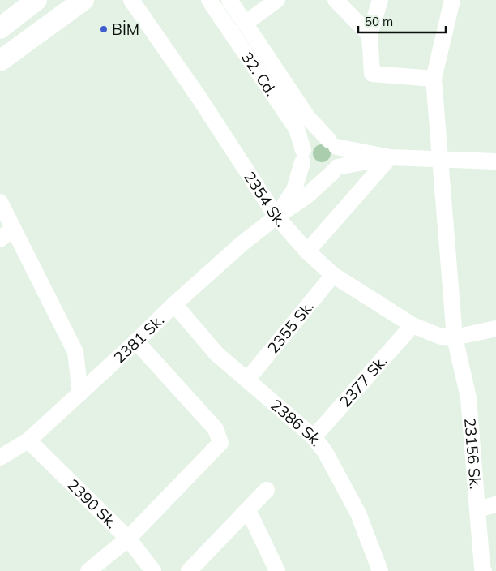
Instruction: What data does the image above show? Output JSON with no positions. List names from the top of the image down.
{
  "streets": {
    "street": [
      "32. Cd.",
      "2354 Sk.",
      "2355 Sk.",
      "2381 Sk.",
      "2377 Sk.",
      "2386 Sk.",
      "23156 Sk.",
      "2390 Sk."
    ]
  },
  "crossings": [
    ["2354 Sk.", "2355 Sk."],
    ["2354 Sk.", "2381 Sk."],
    ["2354 Sk.", "2377 Sk."],
    ["2354 Sk.", "23156 Sk."],
    ["2355 Sk.", "2386 Sk."],
    ["2381 Sk.", "2386 Sk."],
    ["2381 Sk.", "2390 Sk."],
    ["2377 Sk.", "2386 Sk."]
  ],
  "places": ["BİM"],
  "scale_bar": "50 m"
}
